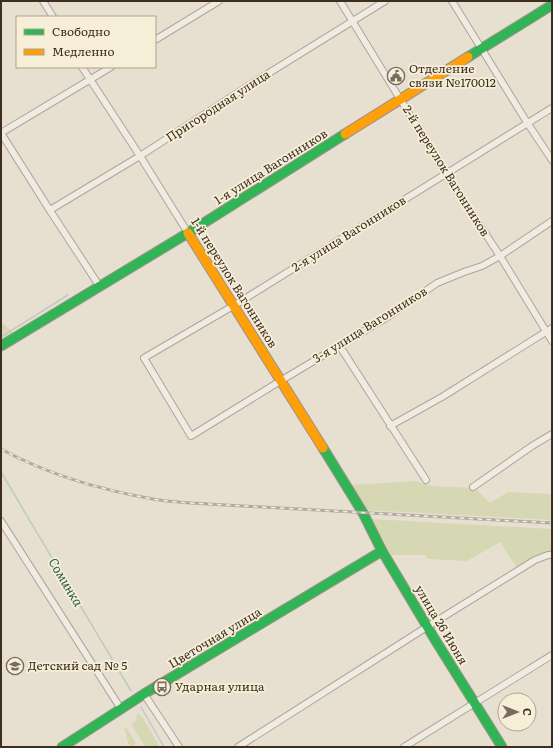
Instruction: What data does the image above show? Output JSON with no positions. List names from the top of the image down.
{
  "streets": {
    "main road": [
      "1-я улица Вагонников",
      "1-й переулок Вагонников",
      "улица 26 Июня",
      "Цветочная улица"
    ],
    "street": [
      "Пригородная улица",
      "2-й переулок Вагонников",
      "2-я улица Вагонников",
      "3-я улица Вагонников"
    ]
  },
  "crossings": [
    ["Пригородная улица", "2-й переулок Вагонников"],
    ["Пригородная улица", "1-й переулок Вагонников"],
    ["1-я улица Вагонников", "2-й переулок Вагонников"],
    ["1-я улица Вагонников", "1-й переулок Вагонников"],
    ["2-й переулок Вагонников", "2-я улица Вагонников"],
    ["2-й переулок Вагонников", "3-я улица Вагонников"],
    ["2-я улица Вагонников", "1-й переулок Вагонников"],
    ["2-я улица Вагонников", "3-я улица Вагонников"],
    ["1-й переулок Вагонников", "3-я улица Вагонников"],
    ["1-й переулок Вагонников", "улица 26 Июня"],
    ["улица 26 Июня", "Цветочная улица"]
  ],
  "water": ["Соминка"],
  "places": {
    "public building": ["Отделение связи №170012"],
    "school or university": ["Детский сад № 5"],
    "bus stop": ["Ударная улица"]
  },
  "legend": ["Свободно", "Медленно"],
  "north": "right"
}
